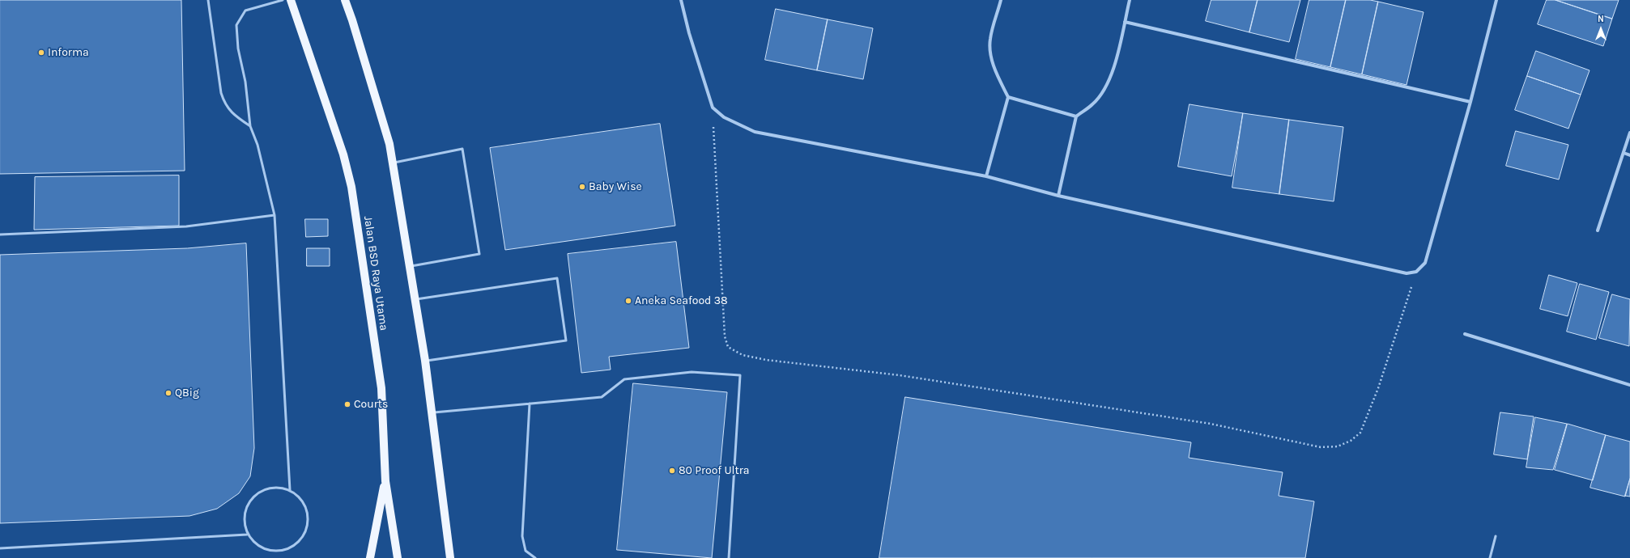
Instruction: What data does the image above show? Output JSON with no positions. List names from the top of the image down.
{
  "streets": {
    "main road": ["Jalan BSD Raya Utama"]
  },
  "places": [
    "Informa",
    "Baby Wise",
    "Aneka Seafood 38",
    "QBig",
    "Courts",
    "80 Proof Ultra"
  ],
  "north": "top"
}
